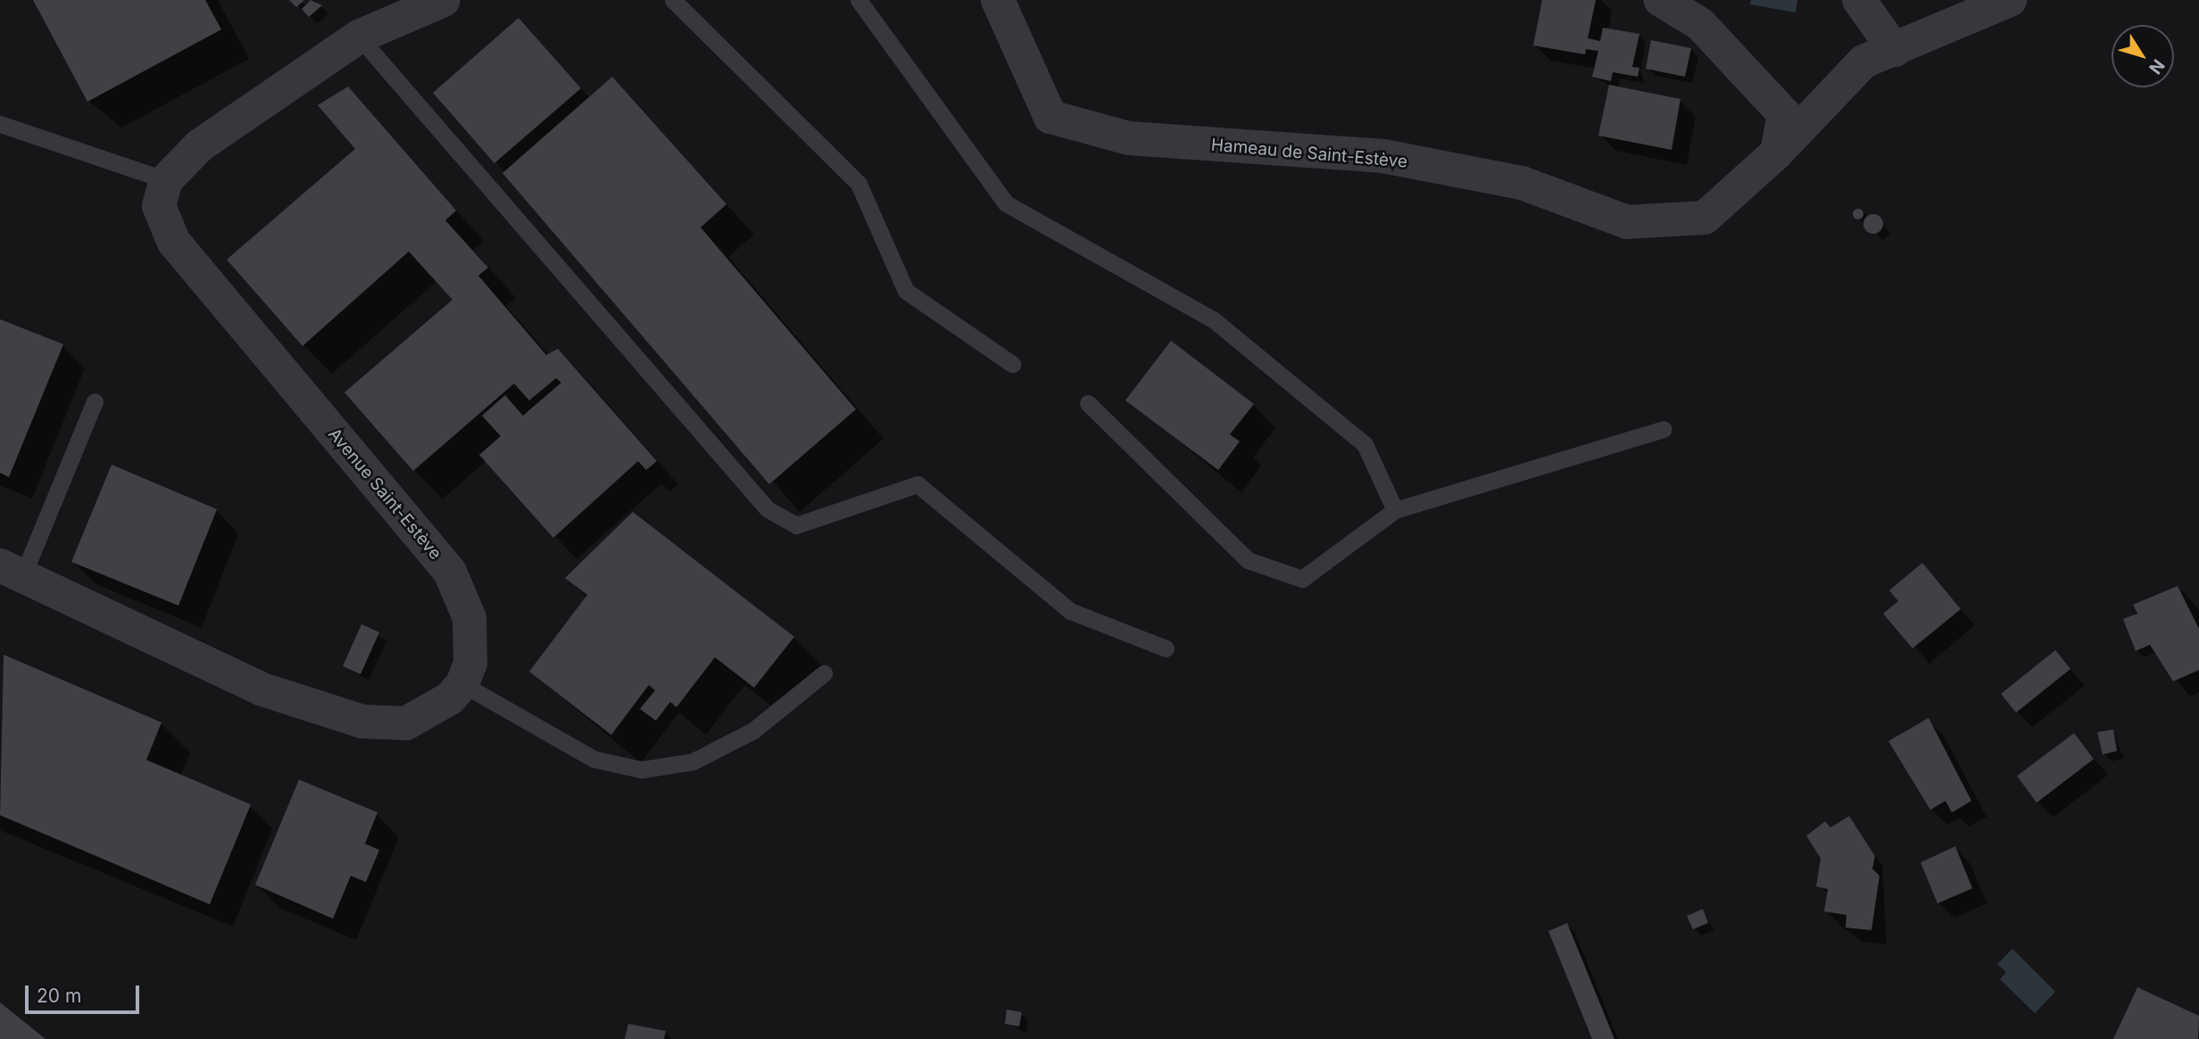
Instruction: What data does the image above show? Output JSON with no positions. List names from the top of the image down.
{
  "streets": {
    "street": ["Hameau de Saint-Estève", "Avenue Saint-Estève"]
  },
  "scale_bar": "20 m",
  "north": "bottom right"
}
